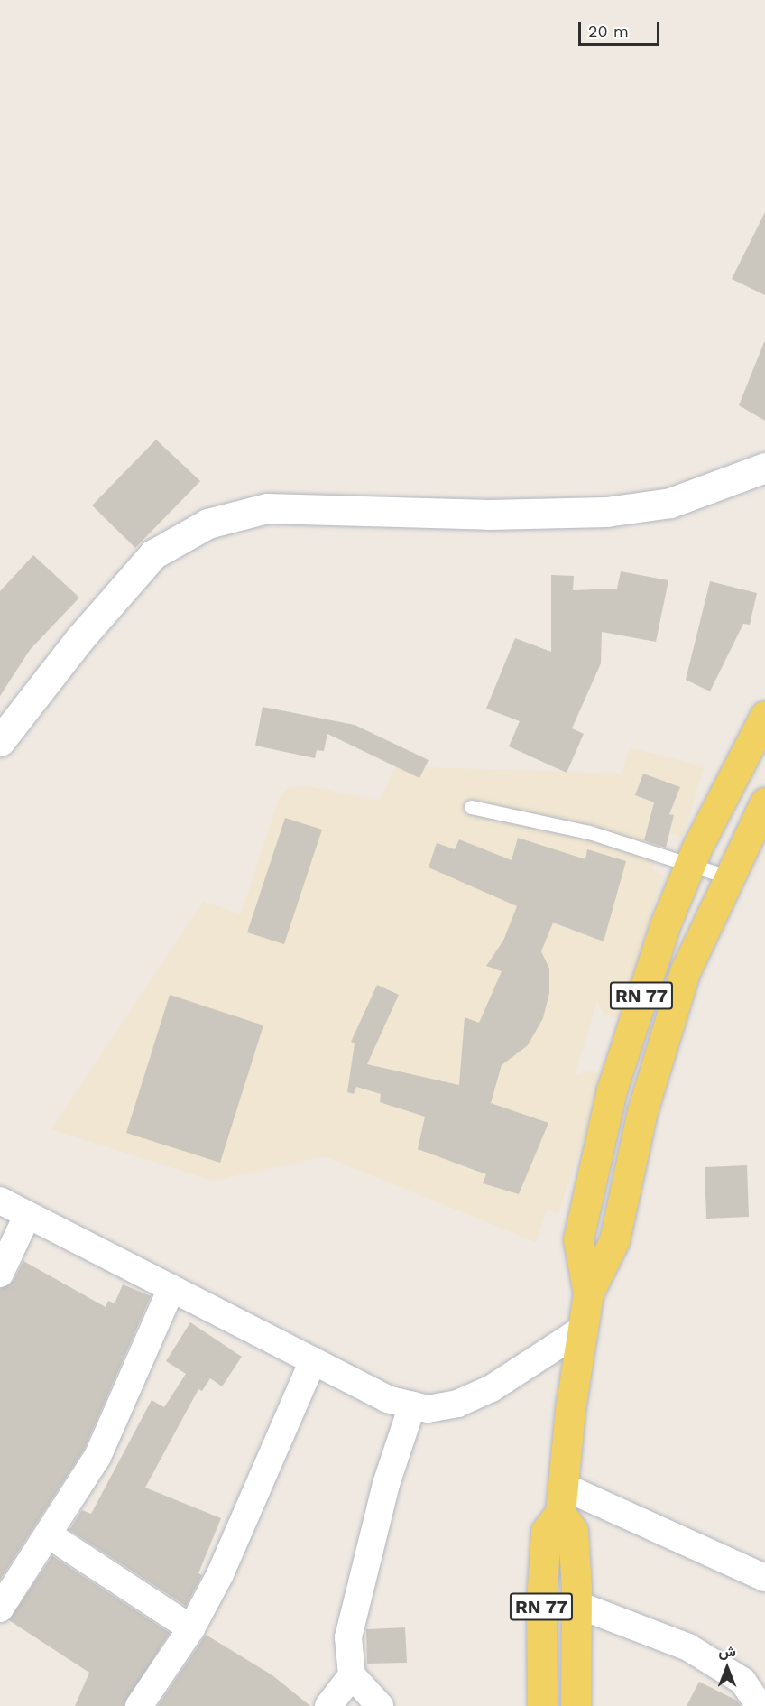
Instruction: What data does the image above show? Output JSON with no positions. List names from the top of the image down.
{
  "streets": {
    "main road": ["RN 77"]
  },
  "scale_bar": "20 m",
  "north": "top"
}
